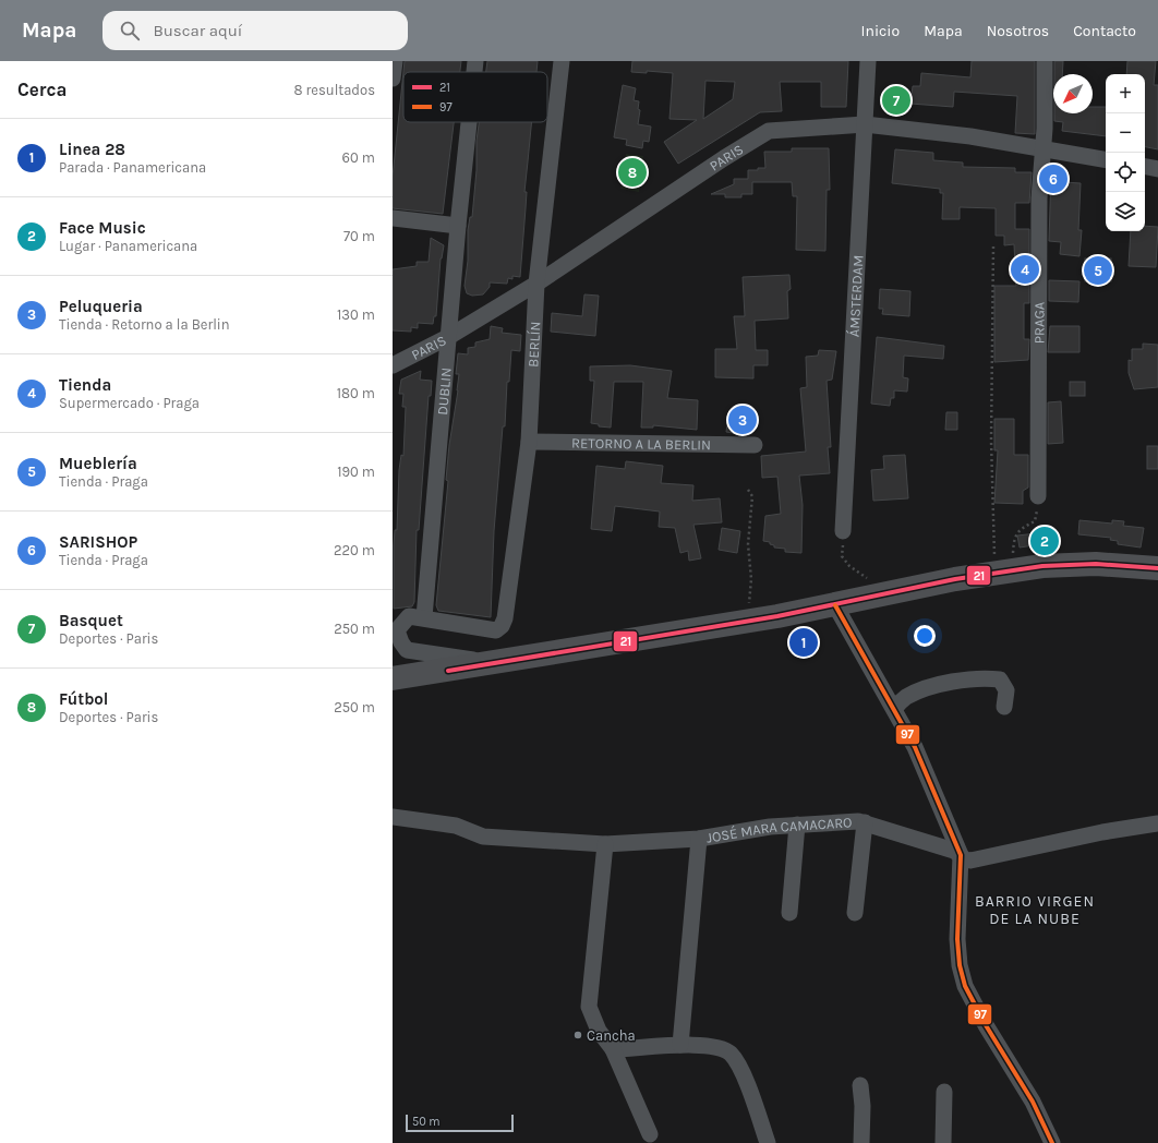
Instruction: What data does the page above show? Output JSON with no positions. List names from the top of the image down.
{
  "streets": {
    "street": [
      "PARIS",
      "ÁMSTERDAM",
      "PRAGA",
      "BERLÍN",
      "DUBLIN",
      "RETORNO A LA BERLIN",
      "JOSÉ MARA CAMACARO"
    ]
  },
  "crossings": [
    ["PARIS", "ÁMSTERDAM"],
    ["PARIS", "PRAGA"],
    ["PARIS", "BERLÍN"],
    ["PARIS", "DUBLIN"],
    ["BERLÍN", "DUBLIN"],
    ["BERLÍN", "RETORNO A LA BERLIN"]
  ],
  "districts": ["BARRIO VIRGEN DE LA NUBE"],
  "places": ["Cancha"],
  "lines": ["transit line 21", "transit line 97"],
  "legend": ["21", "97"],
  "scale_bar": "50 m",
  "north": "bottom left",
  "page": {
    "header": "Mapa",
    "search": "Buscar aquí",
    "nav": [
      "Inicio",
      "Mapa",
      "Nosotros",
      "Contacto"
    ],
    "heading": ["Cerca", "8 resultados"],
    "map_buttons": ["+", "−"],
    "pins": [
      "7",
      "8",
      "6",
      "4",
      "5",
      "3",
      "2",
      "1"
    ],
    "list": [
      {
        "mark": "1",
        "name": "Linea 28",
        "note": "Parada · Panamericana",
        "value": "60 m"
      },
      {
        "mark": "2",
        "name": "Face Music",
        "note": "Lugar · Panamericana",
        "value": "70 m"
      },
      {
        "mark": "3",
        "name": "Peluqueria",
        "note": "Tienda · Retorno a la Berlin",
        "value": "130 m"
      },
      {
        "mark": "4",
        "name": "Tienda",
        "note": "Supermercado · Praga",
        "value": "180 m"
      },
      {
        "mark": "5",
        "name": "Mueblería",
        "note": "Tienda · Praga",
        "value": "190 m"
      },
      {
        "mark": "6",
        "name": "SARISHOP",
        "note": "Tienda · Praga",
        "value": "220 m"
      },
      {
        "mark": "7",
        "name": "Basquet",
        "note": "Deportes · Paris",
        "value": "250 m"
      },
      {
        "mark": "8",
        "name": "Fútbol",
        "note": "Deportes · Paris",
        "value": "250 m"
      }
    ],
    "scale": "50 m"
  }
}
